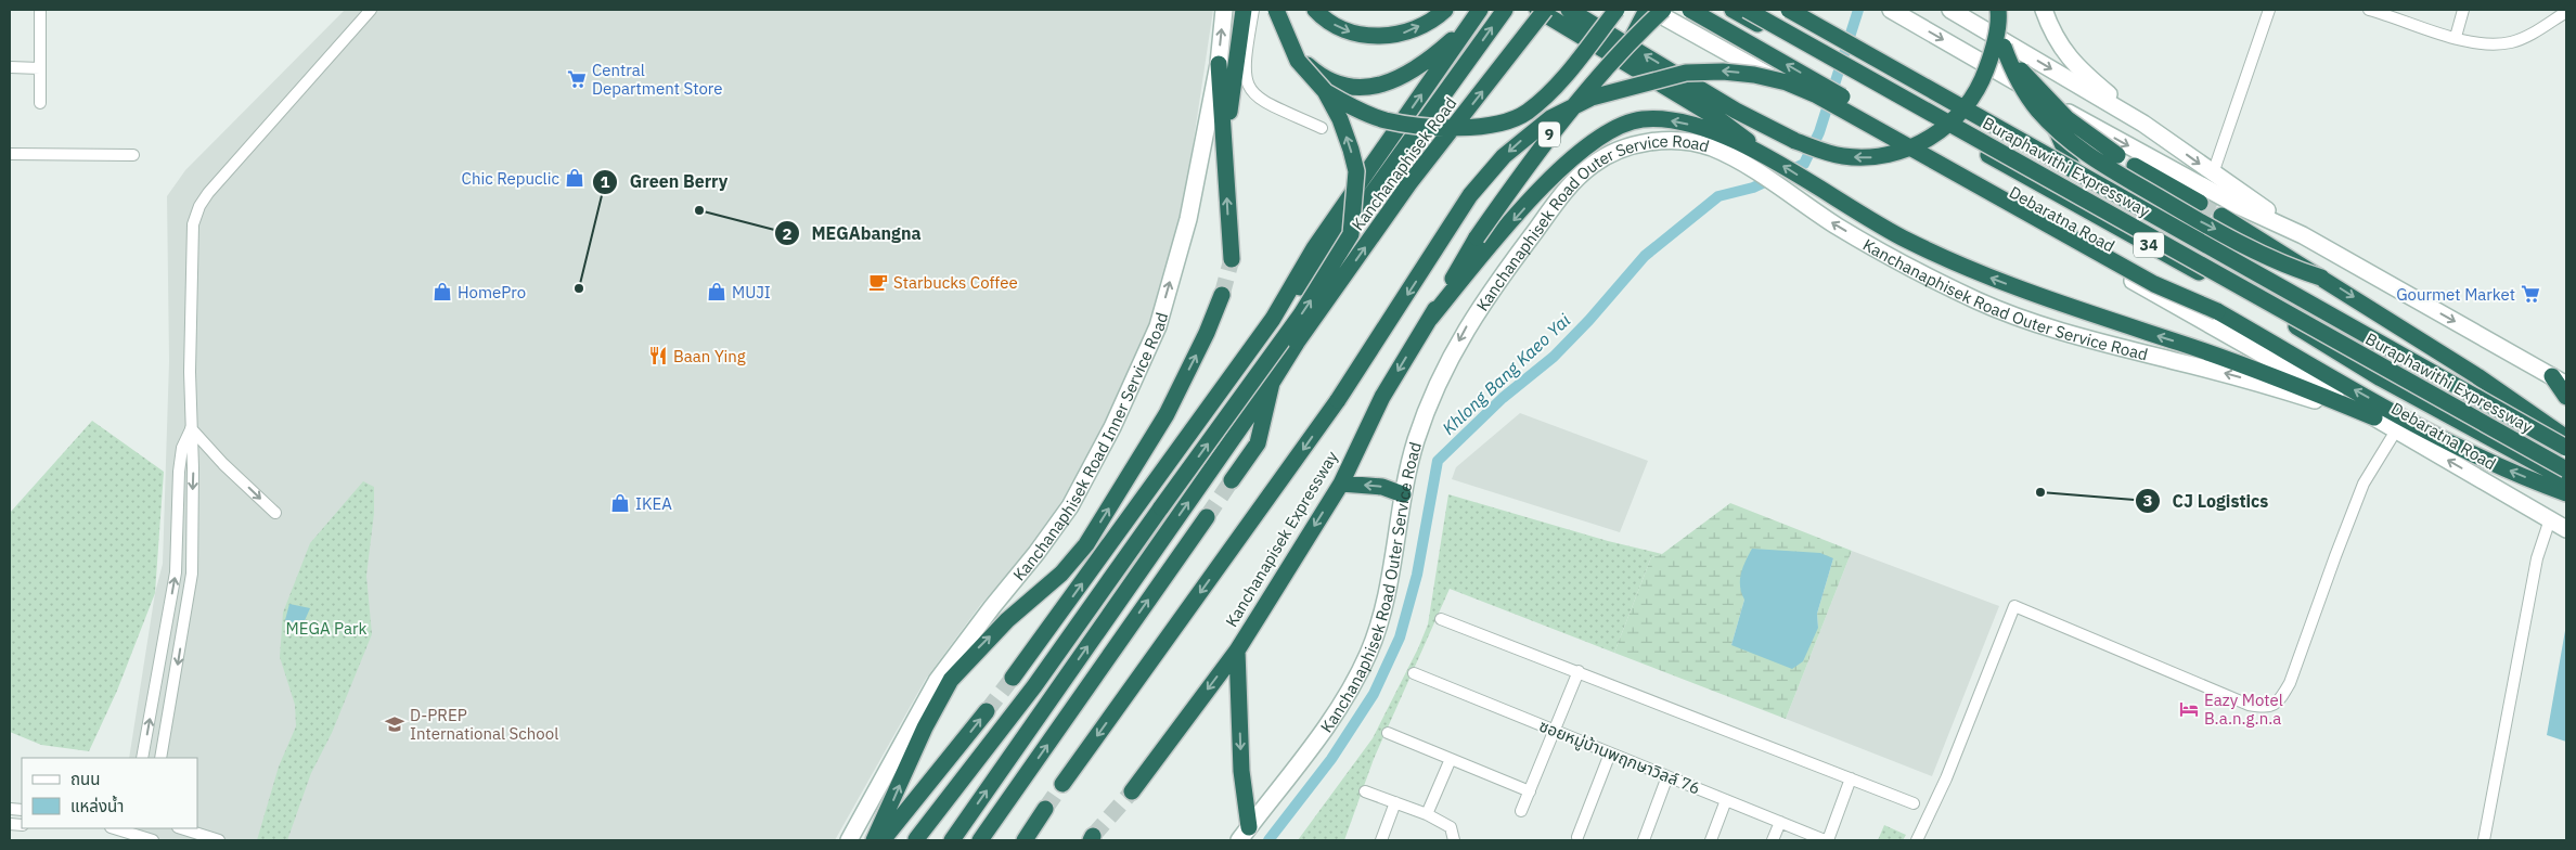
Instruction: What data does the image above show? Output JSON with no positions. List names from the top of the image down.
{
  "streets": {
    "highway": [
      "9",
      "Kanchanaphisek Road",
      "Buraphawithi Expressway",
      "Debaratna Road",
      "34",
      "Kanchanapisek Expressway"
    ],
    "main road": ["Kanchanaphisek Road Outer Service Road", "Kanchanaphisek Road Inner Service Road"],
    "street": ["ซอยหมู่บ้านพฤกษาวิลล์ 76"]
  },
  "crossings": [
    ["9", "Debaratna Road"],
    ["9", "Kanchanapisek Expressway"],
    ["Debaratna Road", "Kanchanaphisek Road Outer Service Road"]
  ],
  "one_way": ["Kanchanaphisek Road Inner Service Road"],
  "water": ["Khlong Bang Kaeo Yai"],
  "parks": ["MEGA Park"],
  "places": {
    "supermarket": ["Central Department Store", "Gourmet Market"],
    "shop": [
      "Chic Repuclic",
      "HomePro",
      "MUJI",
      "IKEA"
    ],
    "other": ["MEGAbangna", "Green Berry", "CJ Logistics"],
    "cafe": ["Starbucks Coffee"],
    "restaurant": ["Baan Ying"],
    "hotel": ["Eazy Motel B.a.n.g.n.a"],
    "school or university": ["D-PREP International School"]
  },
  "legend": ["ถนน", "แหล่งน้ำ"]
}
